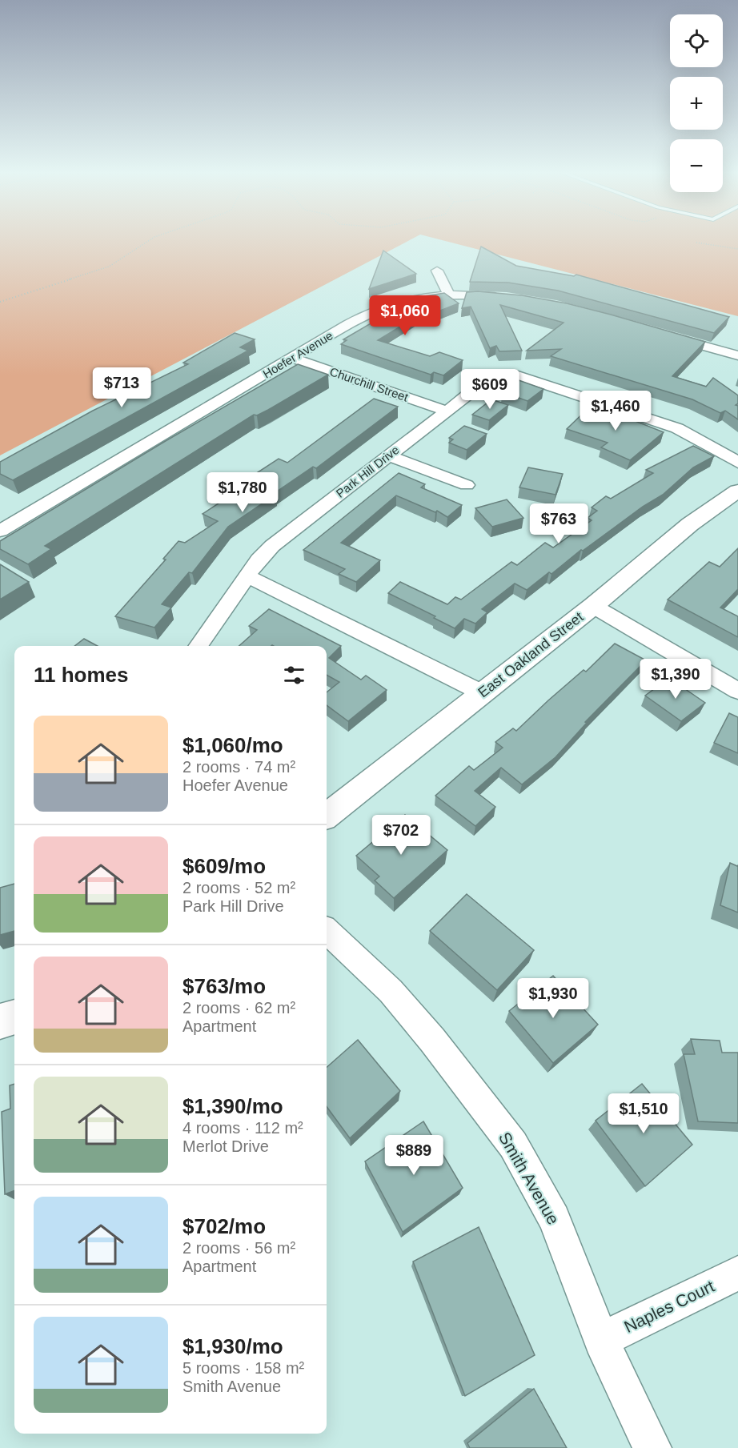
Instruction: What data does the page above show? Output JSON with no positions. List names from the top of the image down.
{
  "streets": {
    "street": [
      "Hoefer Avenue",
      "Churchill Street",
      "Park Hill Drive",
      "East Oakland Street",
      "Smith Avenue",
      "Naples Court"
    ]
  },
  "crossings": [
    ["Hoefer Avenue", "Churchill Street"],
    ["Churchill Street", "Park Hill Drive"],
    ["Smith Avenue", "Naples Court"]
  ],
  "page": {
    "map_buttons": ["+", "−"],
    "price": [
      "$1,060",
      "$713",
      "$609",
      "$1,460",
      "$1,780",
      "$763",
      "$1,390",
      "$702",
      "$1,930",
      "$1,510",
      "$889"
    ],
    "heading": "11 homes",
    "list": [
      {
        "name": "$1,060/mo",
        "note": "2 rooms · 74 m² · Hoefer Avenue"
      },
      {
        "name": "$609/mo",
        "note": "2 rooms · 52 m² · Park Hill Drive"
      },
      {
        "name": "$763/mo",
        "note": "2 rooms · 62 m² · Apartment"
      },
      {
        "name": "$1,390/mo",
        "note": "4 rooms · 112 m² · Merlot Drive"
      },
      {
        "name": "$702/mo",
        "note": "2 rooms · 56 m² · Apartment"
      },
      {
        "name": "$1,930/mo",
        "note": "5 rooms · 158 m² · Smith Avenue"
      }
    ]
  }
}
